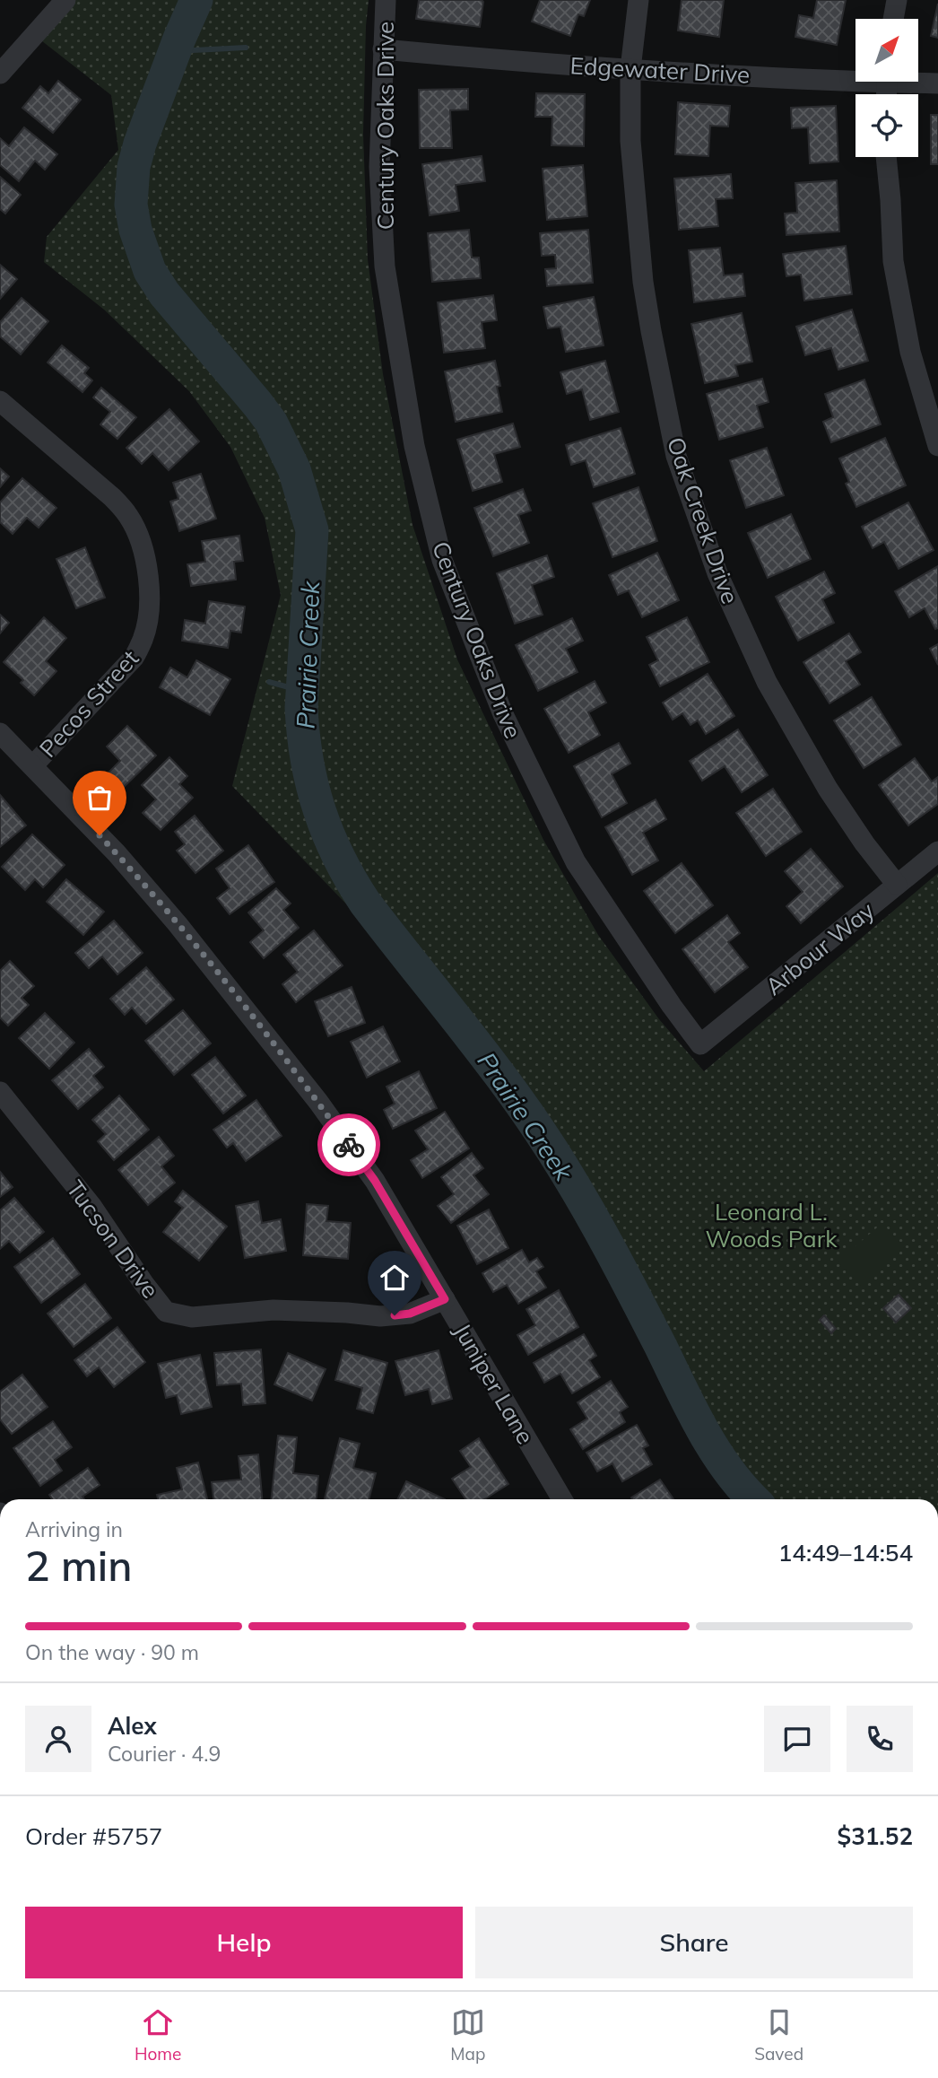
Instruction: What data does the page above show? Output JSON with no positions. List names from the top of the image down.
{
  "streets": {
    "street": [
      "Edgewater Drive",
      "Century Oaks Drive",
      "Oak Creek Drive",
      "Pecos Street",
      "Arbour Way",
      "Tucson Drive",
      "Juniper Lane"
    ]
  },
  "crossings": [
    ["Edgewater Drive", "Century Oaks Drive"],
    ["Edgewater Drive", "Oak Creek Drive"],
    ["Century Oaks Drive", "Arbour Way"],
    ["Oak Creek Drive", "Arbour Way"],
    ["Pecos Street", "Juniper Lane"],
    ["Tucson Drive", "Juniper Lane"]
  ],
  "water": ["Prairie Creek"],
  "parks": ["Leonard L. Woods Park"],
  "north": "top right",
  "page": {
    "heading": ["2 min", "Arriving in", "14:49–14:54"],
    "panel": [
      "Alex",
      "Courier · 4.9",
      "Order #5757",
      "$31.52"
    ],
    "bar": "On the way · 90 m",
    "buttons": ["Help", "Share"],
    "tabs": ["Home", "Map", "Saved"]
  }
}
